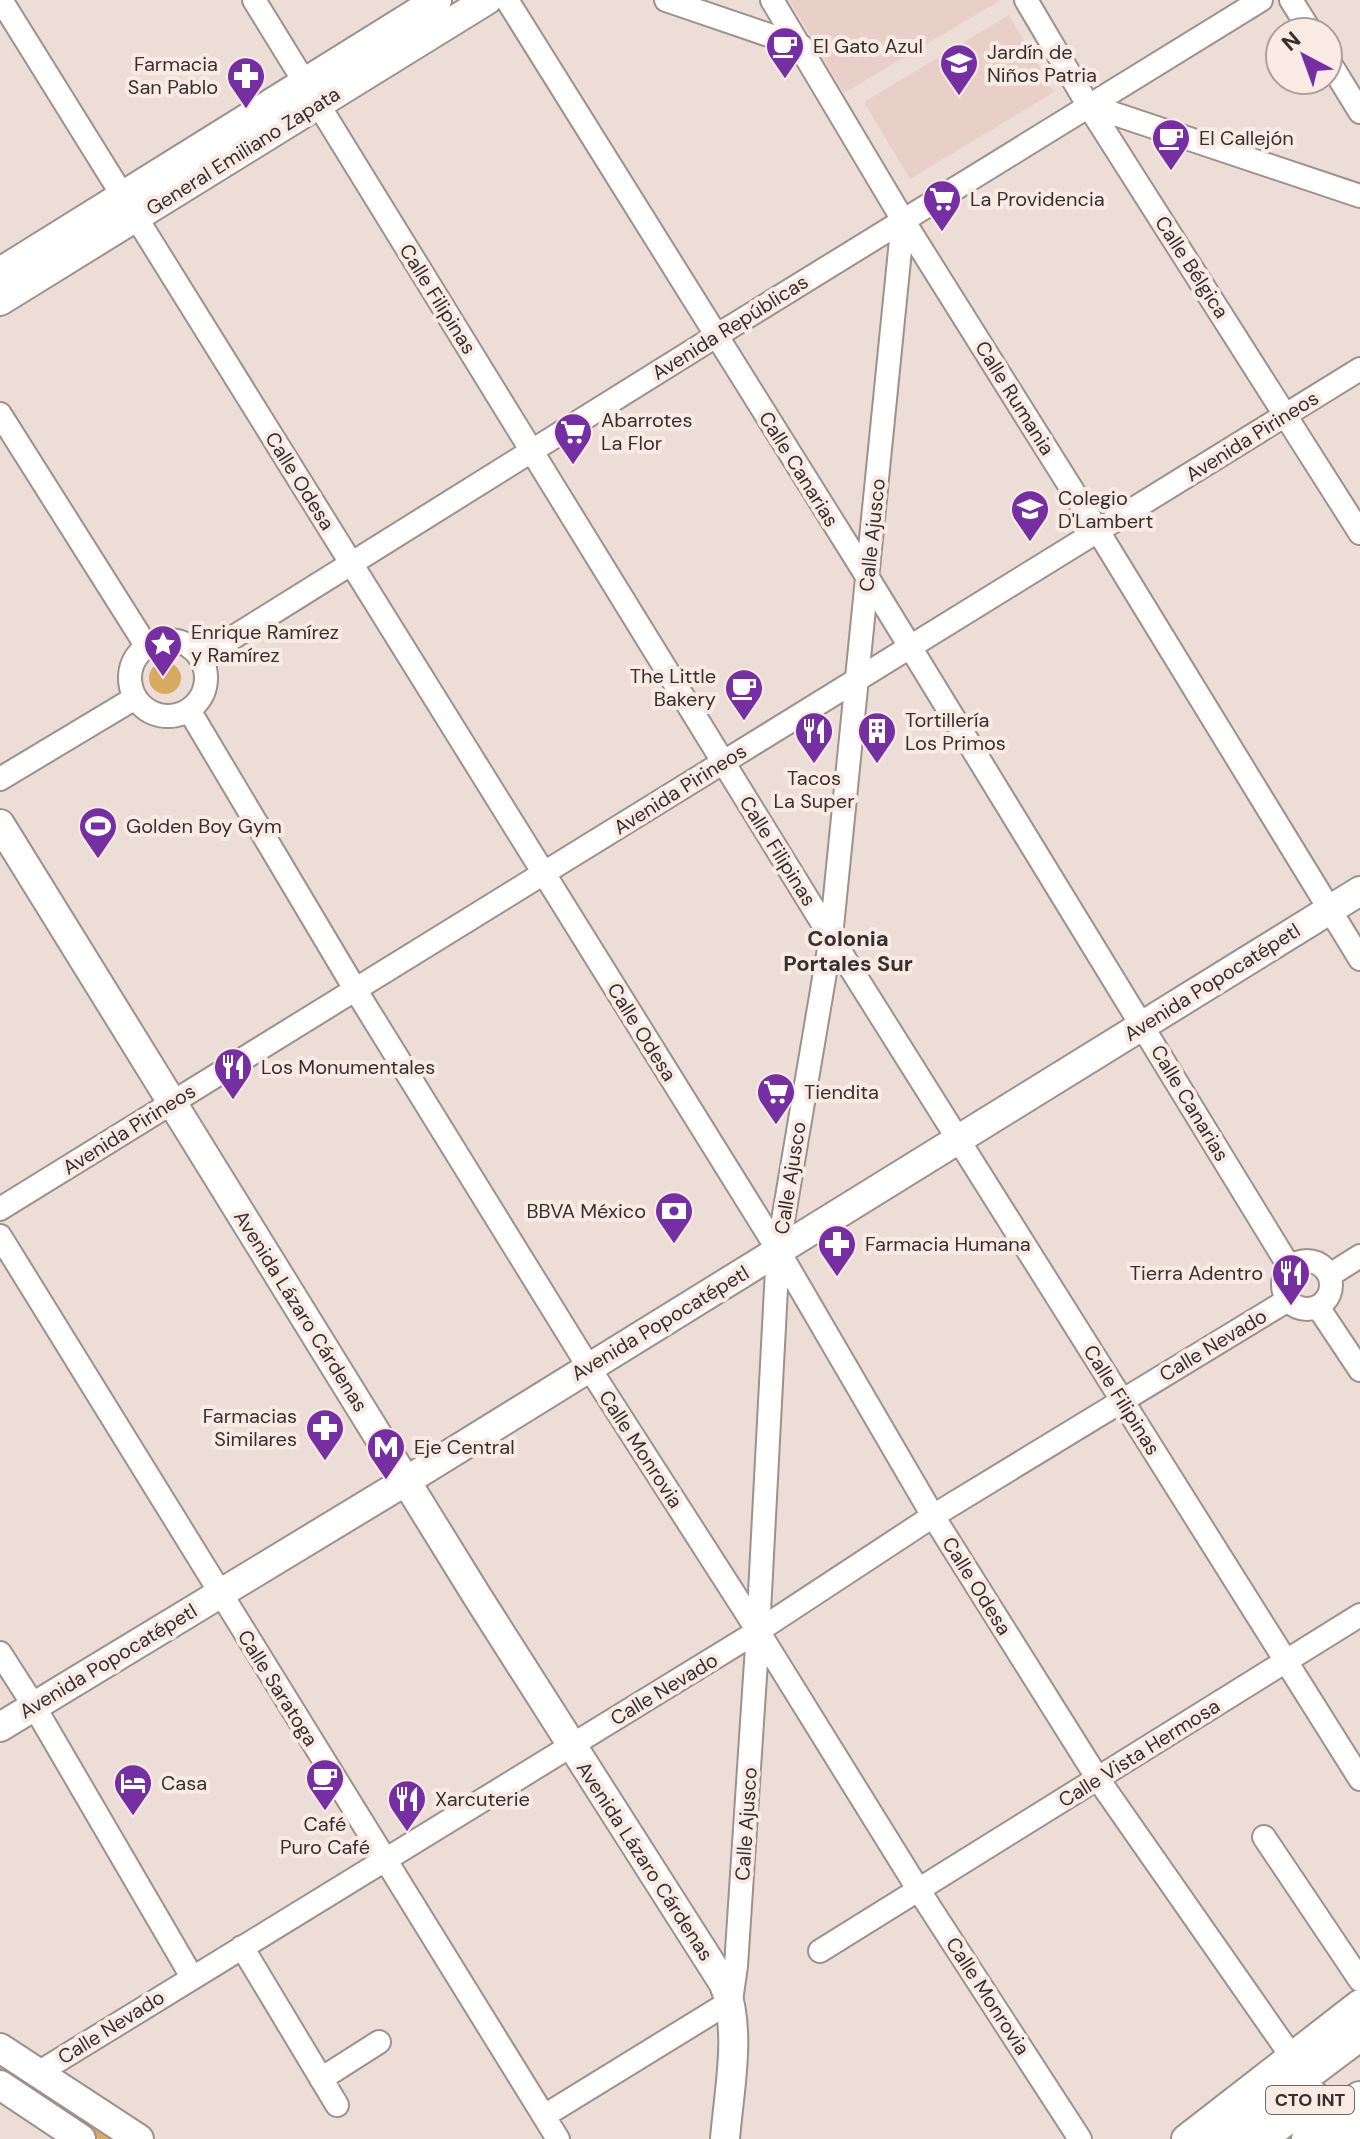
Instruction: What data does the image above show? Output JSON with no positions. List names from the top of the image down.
{
  "streets": {
    "highway": ["CTO INT"],
    "main road": [
      "General Emiliano Zapata",
      "Calle Ajusco",
      "Avenida Popocatépetl",
      "Avenida Lázaro Cárdenas"
    ],
    "street": [
      "Calle Bélgica",
      "Calle Filipinas",
      "Avenida Repúblicas",
      "Calle Rumania",
      "Avenida Pirineos",
      "Calle Canarias",
      "Calle Odesa",
      "Calle Nevado",
      "Calle Monrovia",
      "Calle Saratoga",
      "Calle Vista Hermosa"
    ]
  },
  "crossings": [
    ["General Emiliano Zapata", "Calle Filipinas"],
    ["General Emiliano Zapata", "Calle Odesa"],
    ["Calle Bélgica", "Avenida Repúblicas"],
    ["Calle Bélgica", "Avenida Pirineos"],
    ["Calle Filipinas", "Avenida Repúblicas"],
    ["Calle Filipinas", "Avenida Pirineos"],
    ["Calle Filipinas", "Calle Ajusco"],
    ["Calle Filipinas", "Avenida Popocatépetl"],
    ["Calle Filipinas", "Calle Nevado"],
    ["Calle Filipinas", "Calle Vista Hermosa"],
    ["Avenida Repúblicas", "Calle Rumania"],
    ["Avenida Repúblicas", "Calle Canarias"],
    ["Avenida Repúblicas", "Calle Odesa"],
    ["Avenida Repúblicas", "Calle Ajusco"],
    ["Avenida Repúblicas", "Calle Monrovia"],
    ["Calle Rumania", "Avenida Pirineos"],
    ["Calle Rumania", "Calle Ajusco"],
    ["Calle Rumania", "Avenida Popocatépetl"],
    ["Avenida Pirineos", "Calle Canarias"],
    ["Avenida Pirineos", "Calle Odesa"],
    ["Avenida Pirineos", "Calle Ajusco"],
    ["Avenida Pirineos", "Avenida Lázaro Cárdenas"],
    ["Avenida Pirineos", "Calle Monrovia"],
    ["Calle Canarias", "Calle Ajusco"],
    ["Calle Canarias", "Avenida Popocatépetl"],
    ["Calle Canarias", "Calle Nevado"],
    ["Calle Odesa", "Calle Ajusco"],
    ["Calle Odesa", "Avenida Popocatépetl"],
    ["Calle Odesa", "Calle Nevado"],
    ["Calle Odesa", "Calle Vista Hermosa"],
    ["Calle Odesa", "CTO INT"],
    ["Calle Ajusco", "Avenida Popocatépetl"],
    ["Calle Ajusco", "Avenida Lázaro Cárdenas"],
    ["Calle Ajusco", "Calle Nevado"],
    ["Calle Ajusco", "Calle Monrovia"],
    ["Avenida Popocatépetl", "Avenida Lázaro Cárdenas"],
    ["Avenida Popocatépetl", "Calle Monrovia"],
    ["Avenida Popocatépetl", "Calle Saratoga"],
    ["Avenida Lázaro Cárdenas", "Calle Nevado"],
    ["Calle Nevado", "Calle Monrovia"],
    ["Calle Nevado", "Calle Saratoga"],
    ["Calle Monrovia", "Calle Vista Hermosa"]
  ],
  "districts": ["Colonia Portales Sur"],
  "places": {
    "cafe": [
      "El Gato Azul",
      "El Callejón",
      "The Little Bakery",
      "Café Puro Café"
    ],
    "school or university": ["Jardín de Niños Patria", "Colegio D'Lambert"],
    "pharmacy": ["Farmacia San Pablo", "Farmacia Humana", "Farmacias Similares"],
    "supermarket": ["La Providencia", "Abarrotes La Flor", "Tiendita"],
    "place": ["Enrique Ramírez y Ramírez"],
    "restaurant": [
      "Tacos La Super",
      "Los Monumentales",
      "Tierra Adentro",
      "Xarcuterie"
    ],
    "building": ["Tortillería Los Primos"],
    "sports": ["Golden Boy Gym"],
    "bank": ["BBVA México"],
    "metro station": ["Eje Central"],
    "hotel": ["Casa"]
  },
  "north": "top left"
}
